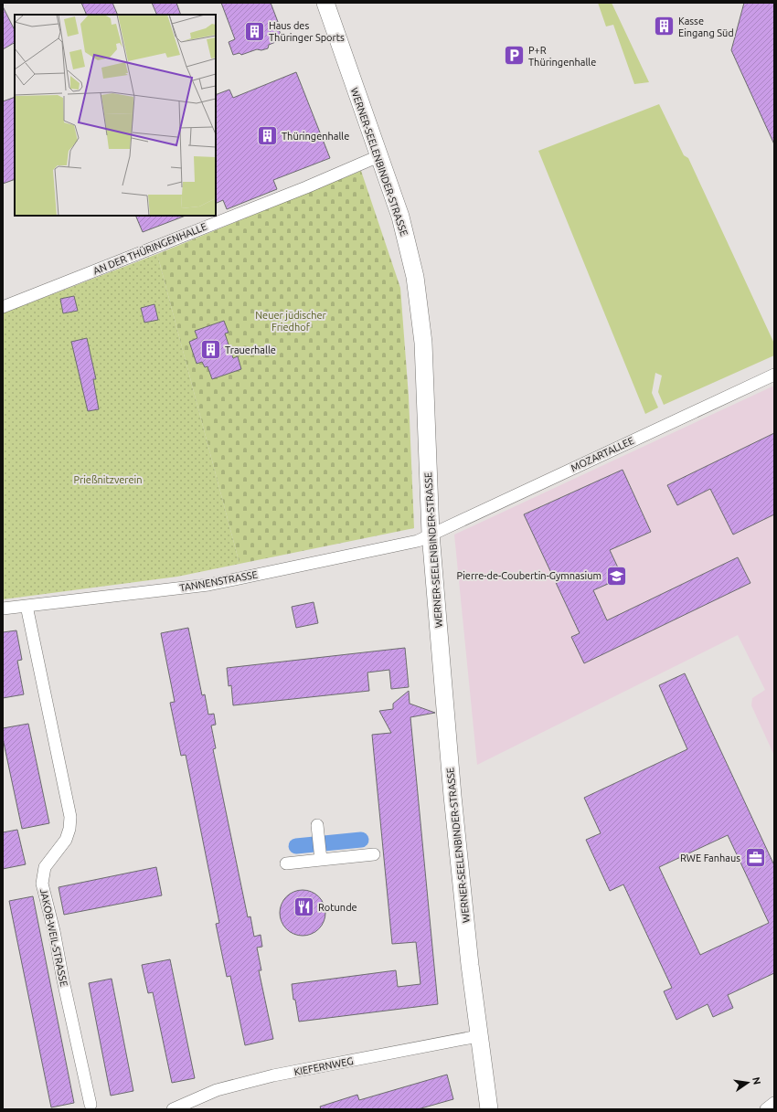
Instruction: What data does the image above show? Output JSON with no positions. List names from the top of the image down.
{
  "streets": {
    "street": [
      "WERNER-SEELENBINDER-STRASSE",
      "AN DER THÜRINGENHALLE",
      "MOZARTALLEE",
      "TANNENSTRASSE",
      "JAKOB-WEIL-STRASSE",
      "KIEFERNWEG"
    ]
  },
  "crossings": [
    ["WERNER-SEELENBINDER-STRASSE", "AN DER THÜRINGENHALLE"],
    ["WERNER-SEELENBINDER-STRASSE", "MOZARTALLEE"],
    ["WERNER-SEELENBINDER-STRASSE", "TANNENSTRASSE"],
    ["WERNER-SEELENBINDER-STRASSE", "KIEFERNWEG"],
    ["MOZARTALLEE", "TANNENSTRASSE"],
    ["TANNENSTRASSE", "JAKOB-WEIL-STRASSE"]
  ],
  "parks": ["Neuer jüdischer Friedhof", "Prießnitzverein"],
  "places": {
    "building": [
      "Kasse Eingang Süd",
      "Haus des Thüringer Sports",
      "Thüringenhalle",
      "Trauerhalle"
    ],
    "parking": ["P+R Thüringenhalle"],
    "school or university": ["Pierre-de-Coubertin-Gymnasium"],
    "office": ["RWE Fanhaus"],
    "restaurant": ["Rotunde"]
  },
  "north": "right"
}
